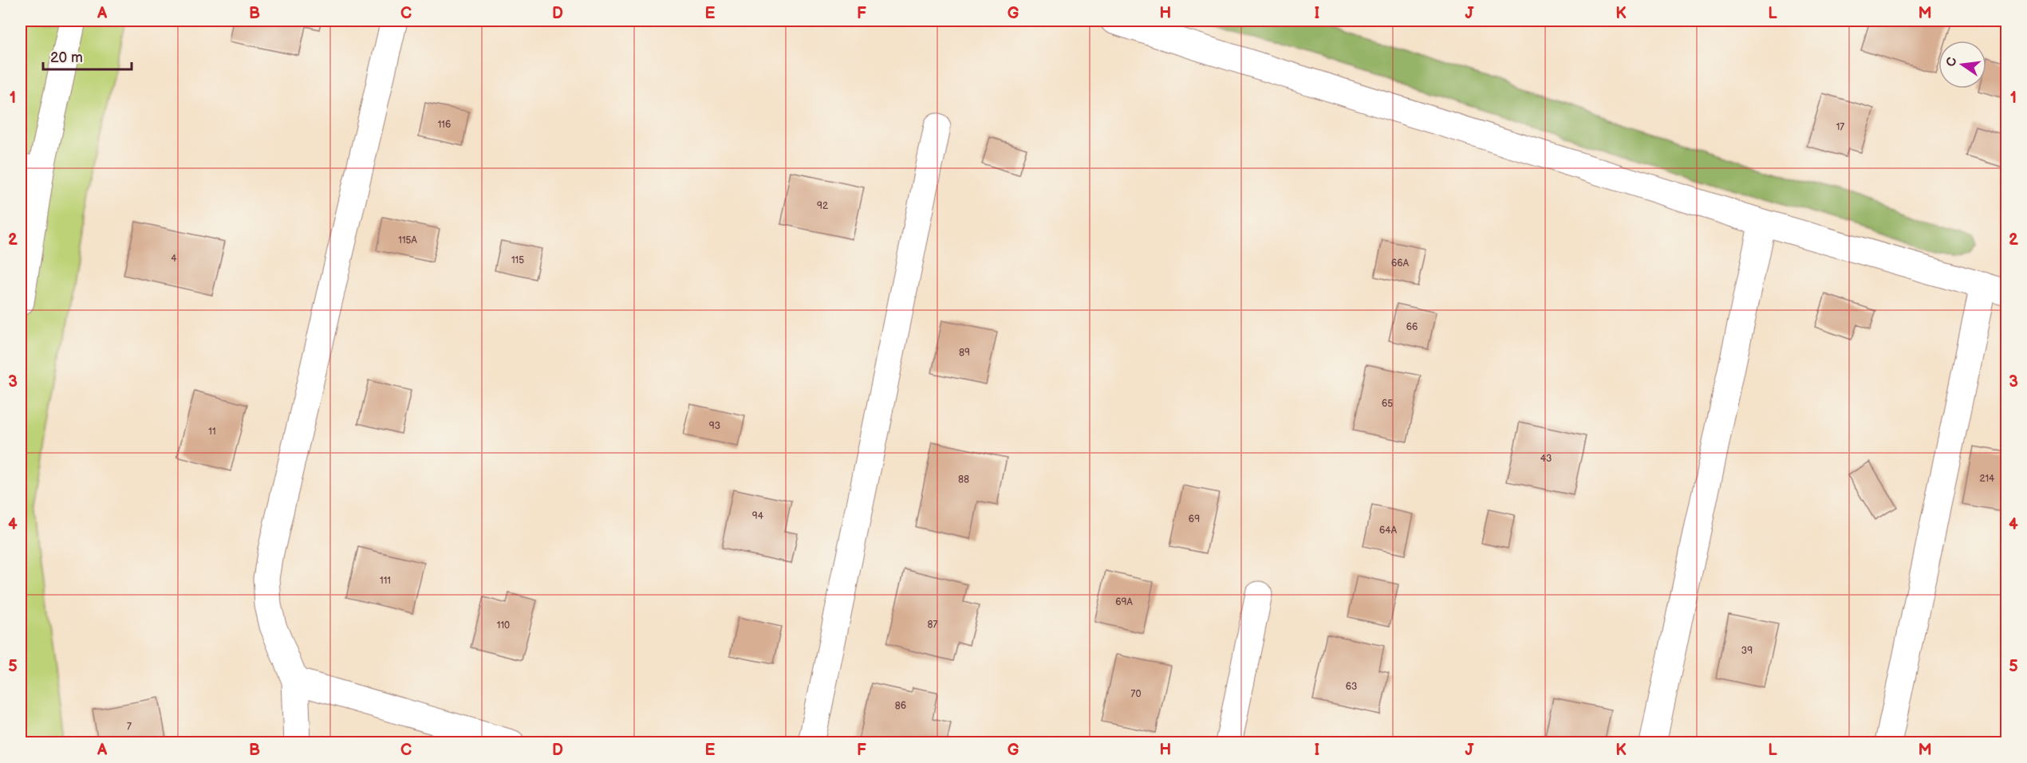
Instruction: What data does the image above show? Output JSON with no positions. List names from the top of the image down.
{
  "house_numbers": [
    "116",
    "17",
    "92",
    "115А",
    "4",
    "115",
    "66А",
    "66",
    "89",
    "65",
    "93",
    "11",
    "43",
    "214",
    "88",
    "94",
    "69",
    "64А",
    "111",
    "69А",
    "87",
    "110",
    "39",
    "63",
    "70",
    "86",
    "7"
  ],
  "scale_bar": "20 m",
  "north": "left",
  "grid": {
    "columns": [
      "A",
      "B",
      "C",
      "D",
      "E",
      "F",
      "G",
      "H",
      "I",
      "J",
      "K",
      "L",
      "M"
    ],
    "rows": [
      "1",
      "2",
      "3",
      "4",
      "5"
    ]
  }
}
